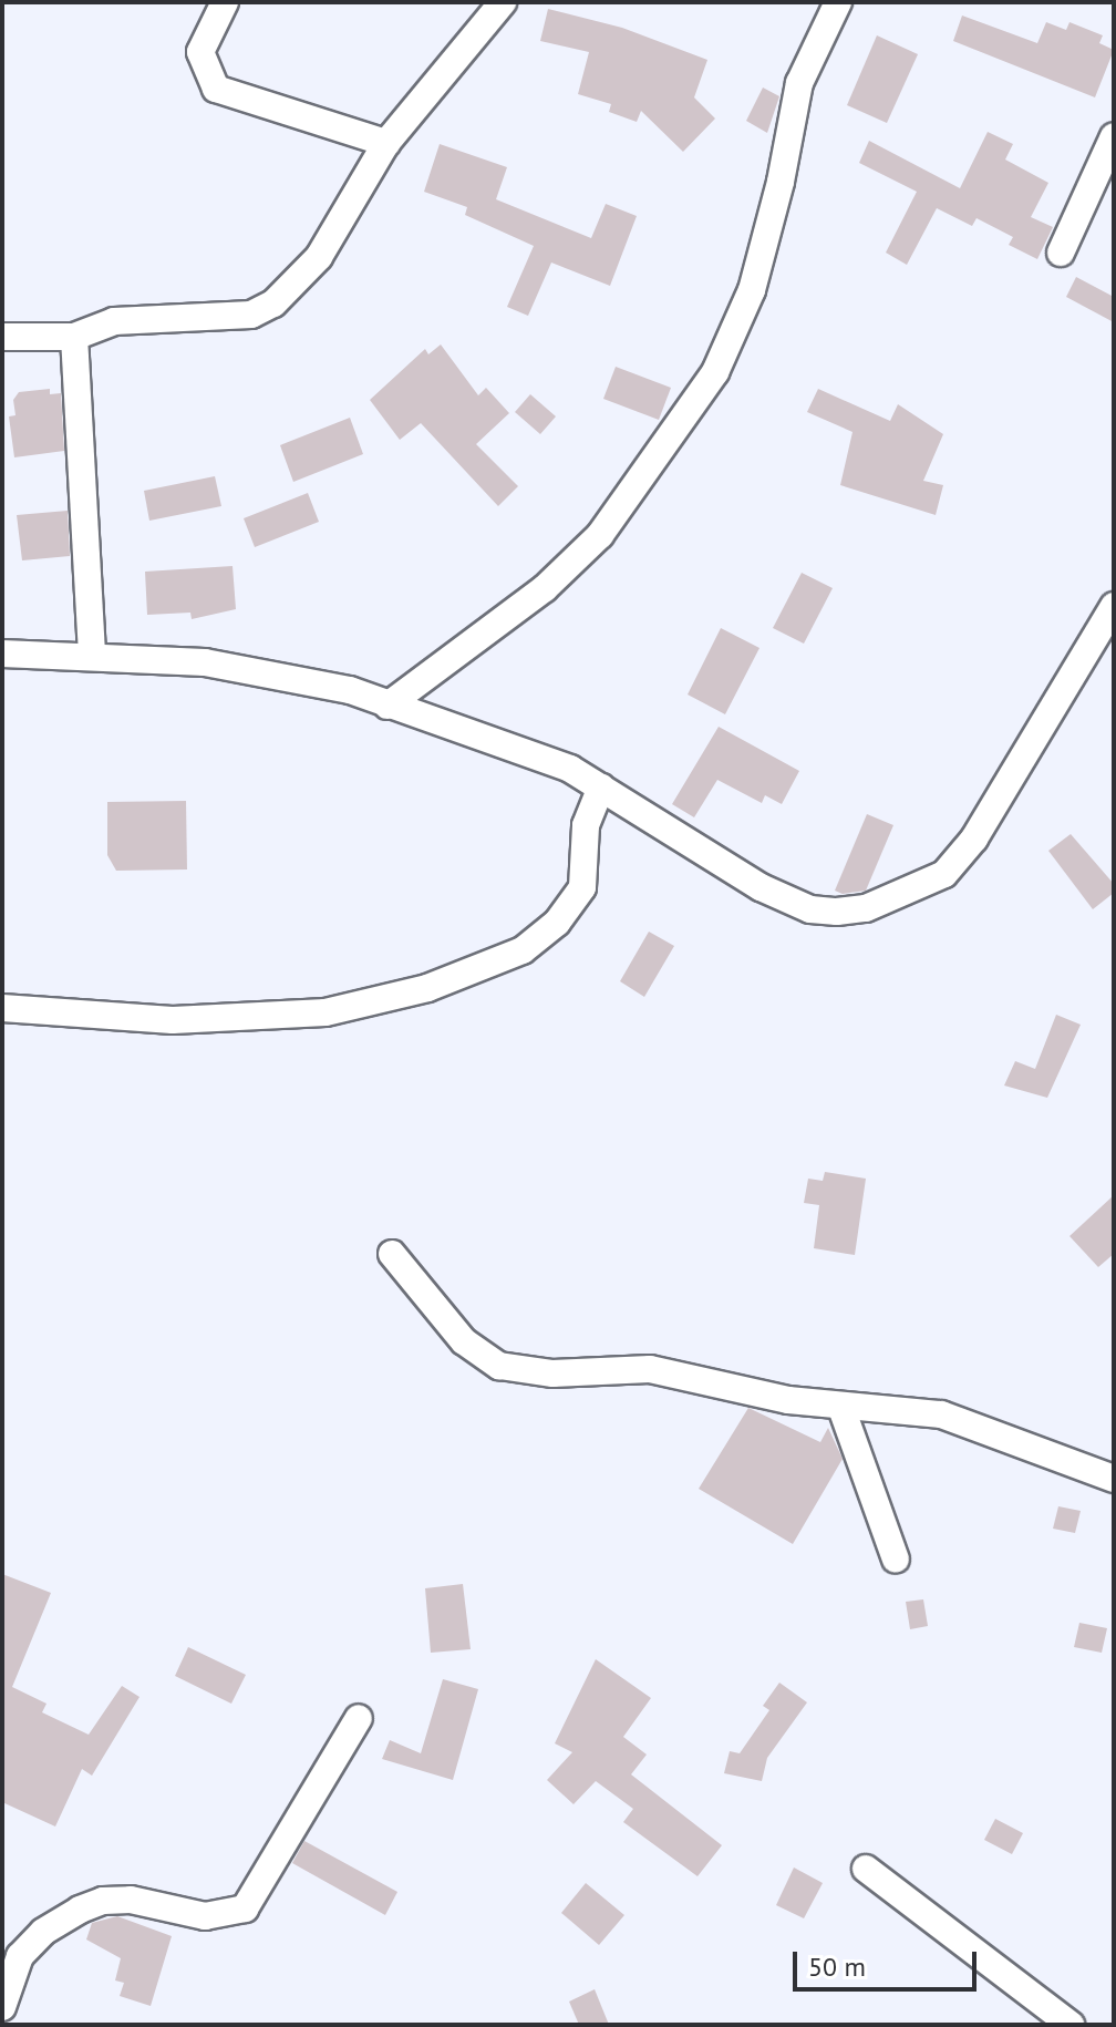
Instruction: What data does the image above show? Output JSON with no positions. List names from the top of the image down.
{
  "scale_bar": "50 m"
}
